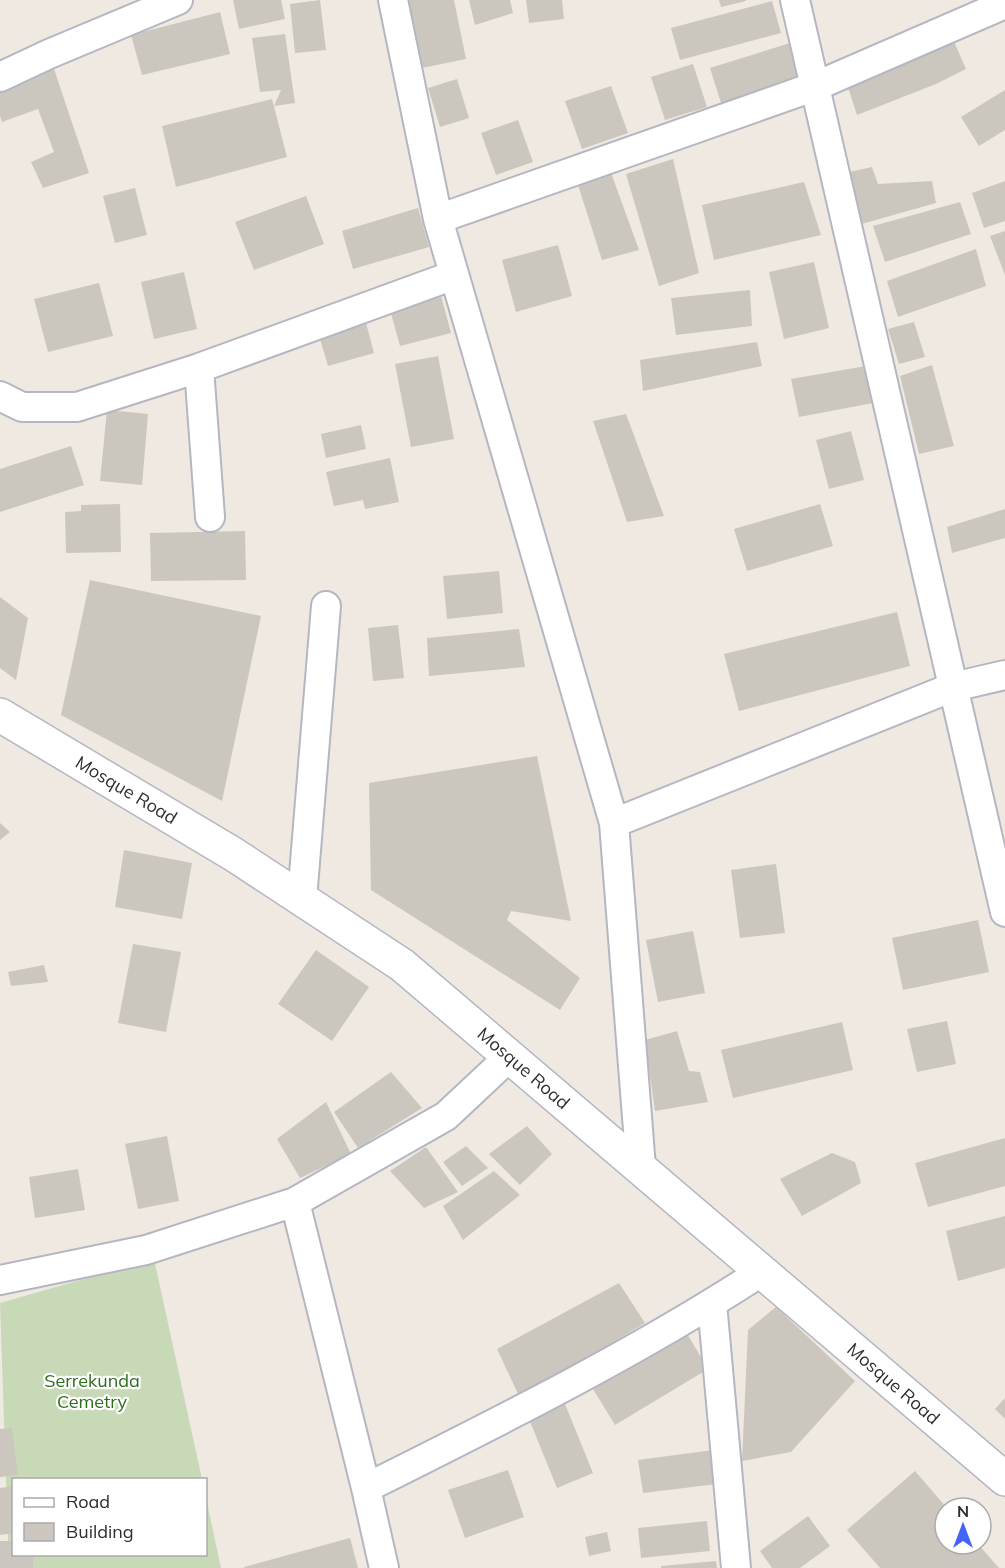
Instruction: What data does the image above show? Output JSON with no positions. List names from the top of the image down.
{
  "streets": {
    "street": ["Mosque Road"]
  },
  "parks": ["Serrekunda Cemetry"],
  "legend": ["Road", "Building"],
  "north": "top"
}
